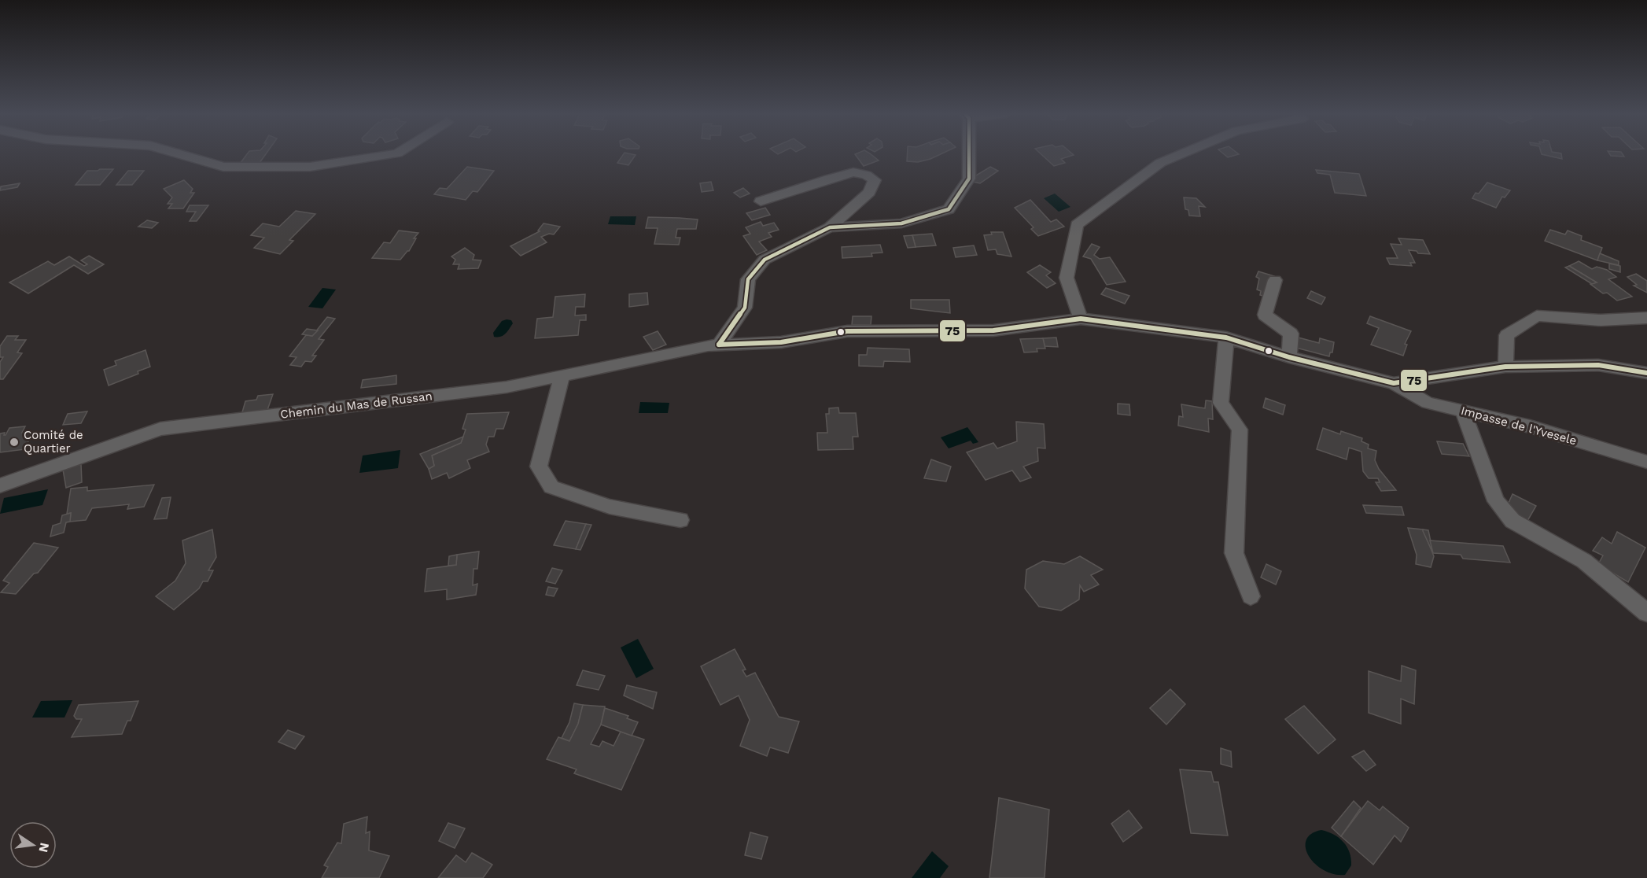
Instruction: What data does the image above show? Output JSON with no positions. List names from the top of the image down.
{
  "streets": {
    "street": ["Chemin du Mas de Russan", "Impasse de l'Yvesele"]
  },
  "crossings": [
    ["Chemin du Mas de Russan", "Impasse de l'Yvesele"]
  ],
  "places": ["Comité de Quartier"],
  "lines": ["transit line 75"],
  "north": "right"
}
